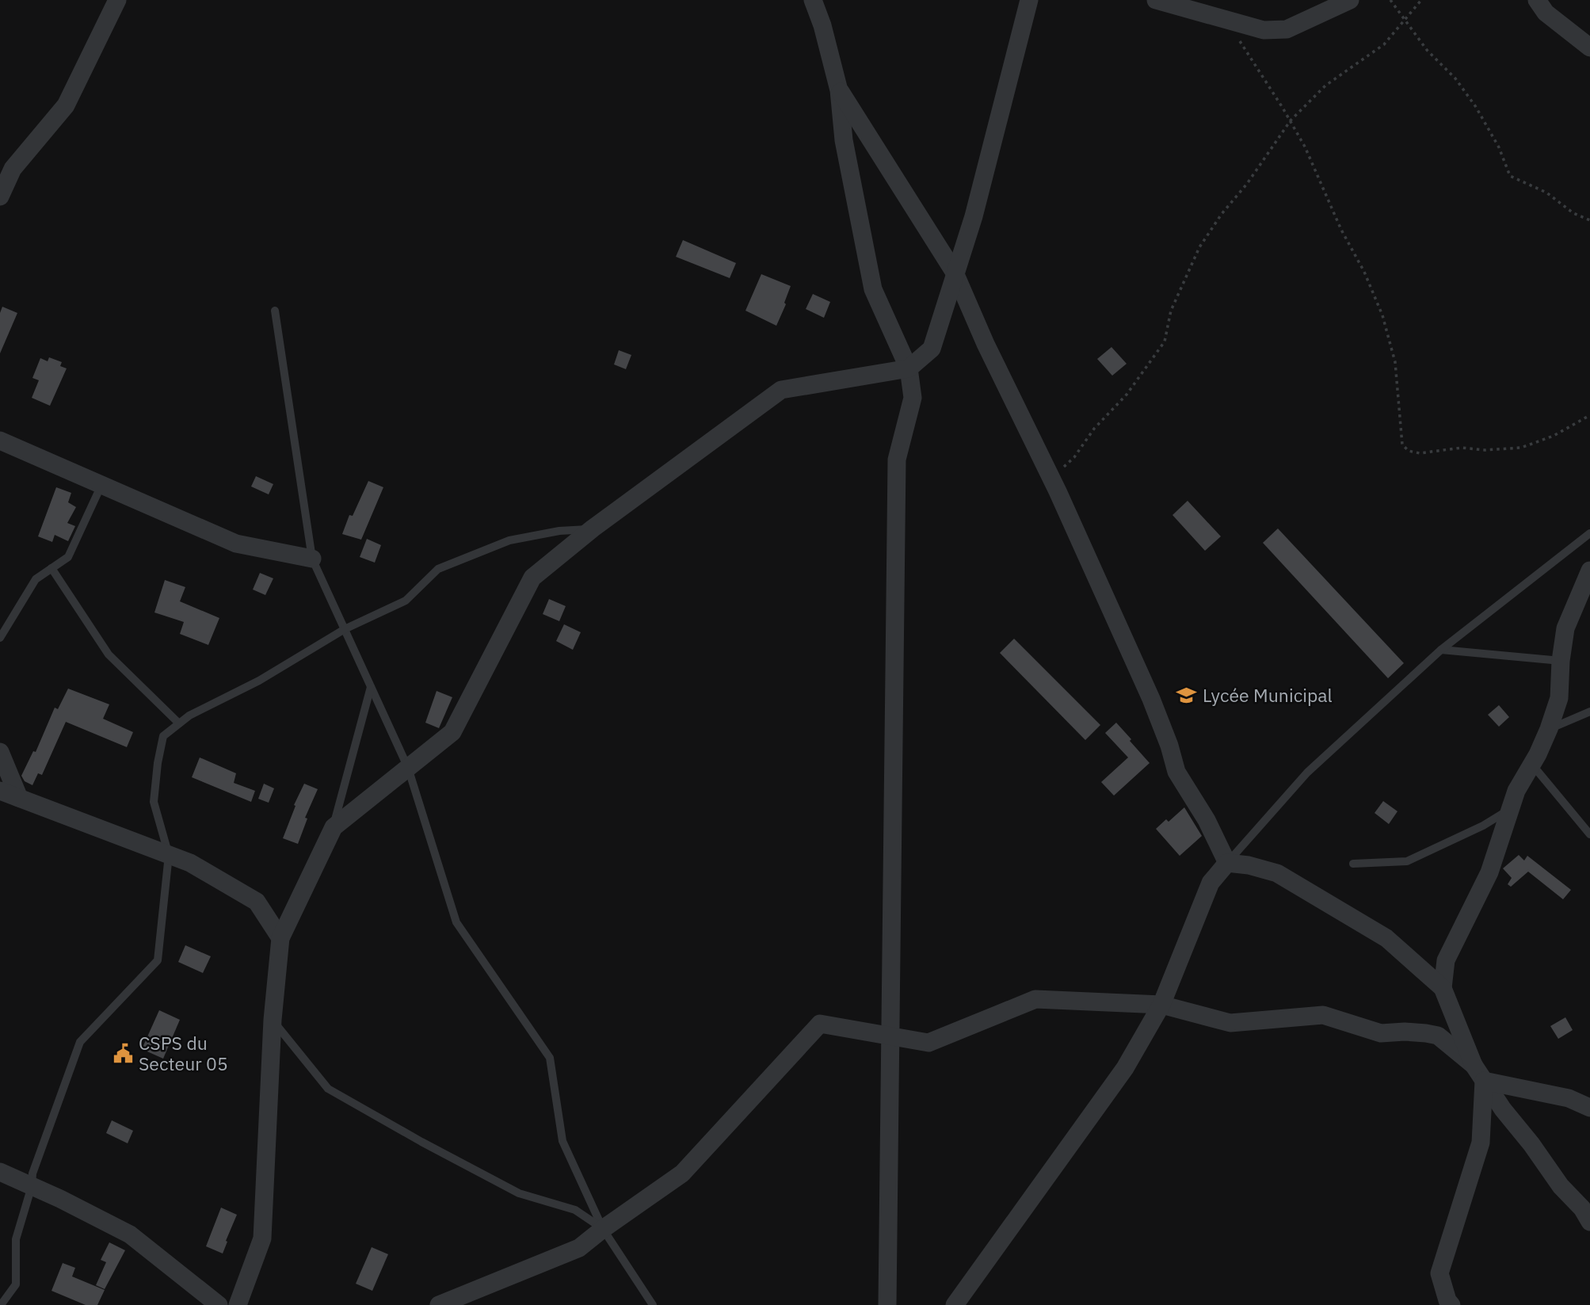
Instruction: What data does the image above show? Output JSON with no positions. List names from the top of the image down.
{
  "places": {
    "school or university": ["Lycée Municipal"],
    "public building": ["CSPS du Secteur 05"]
  }
}
